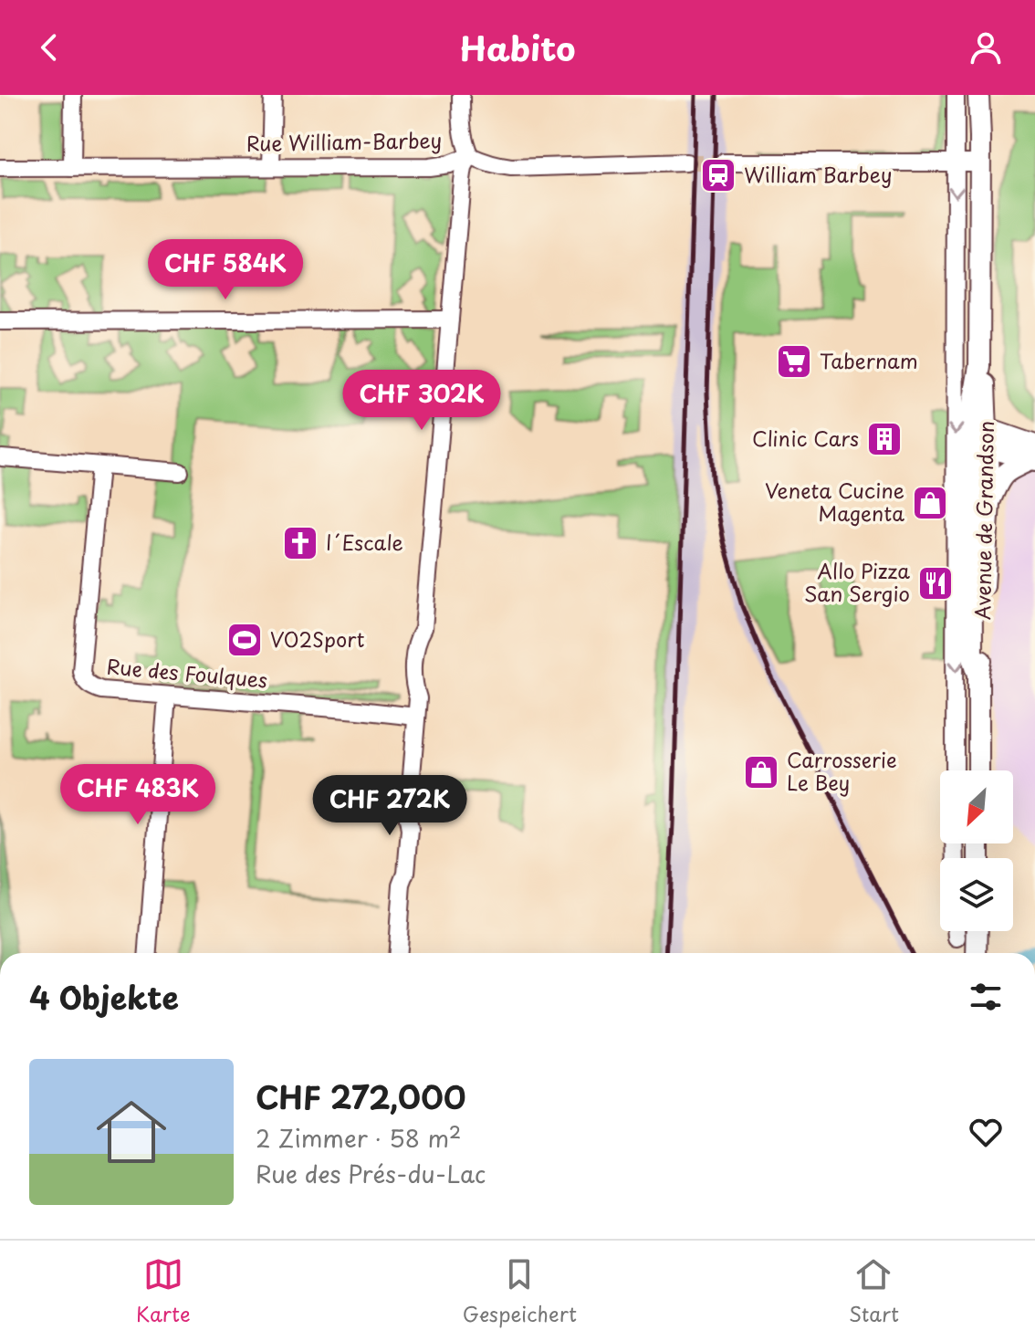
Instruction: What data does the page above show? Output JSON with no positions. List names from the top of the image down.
{
  "streets": {
    "main road": ["Avenue de Grandson"],
    "street": ["Rue William-Barbey", "Rue des Foulques"]
  },
  "places": {
    "station": ["William Barbey"],
    "supermarket": ["Tabernam"],
    "building": ["Clinic Cars"],
    "shop": ["Veneta Cucine Magenta", "Carrosserie Le Bey"],
    "church": ["l´Escale"],
    "restaurant": ["Allo Pizza San Sergio"],
    "sports": ["VO2Sport"]
  },
  "north": "bottom left",
  "page": {
    "header": "Habito",
    "price": [
      "CHF 584K",
      "CHF 302K",
      "CHF 483K",
      "CHF 272K"
    ],
    "heading": "4 Objekte",
    "list": [
      {
        "name": "CHF 272,000",
        "note": "2 Zimmer · 58 m² · Rue des Prés-du-Lac"
      }
    ],
    "tabs": ["Karte", "Gespeichert", "Start"]
  }
}
